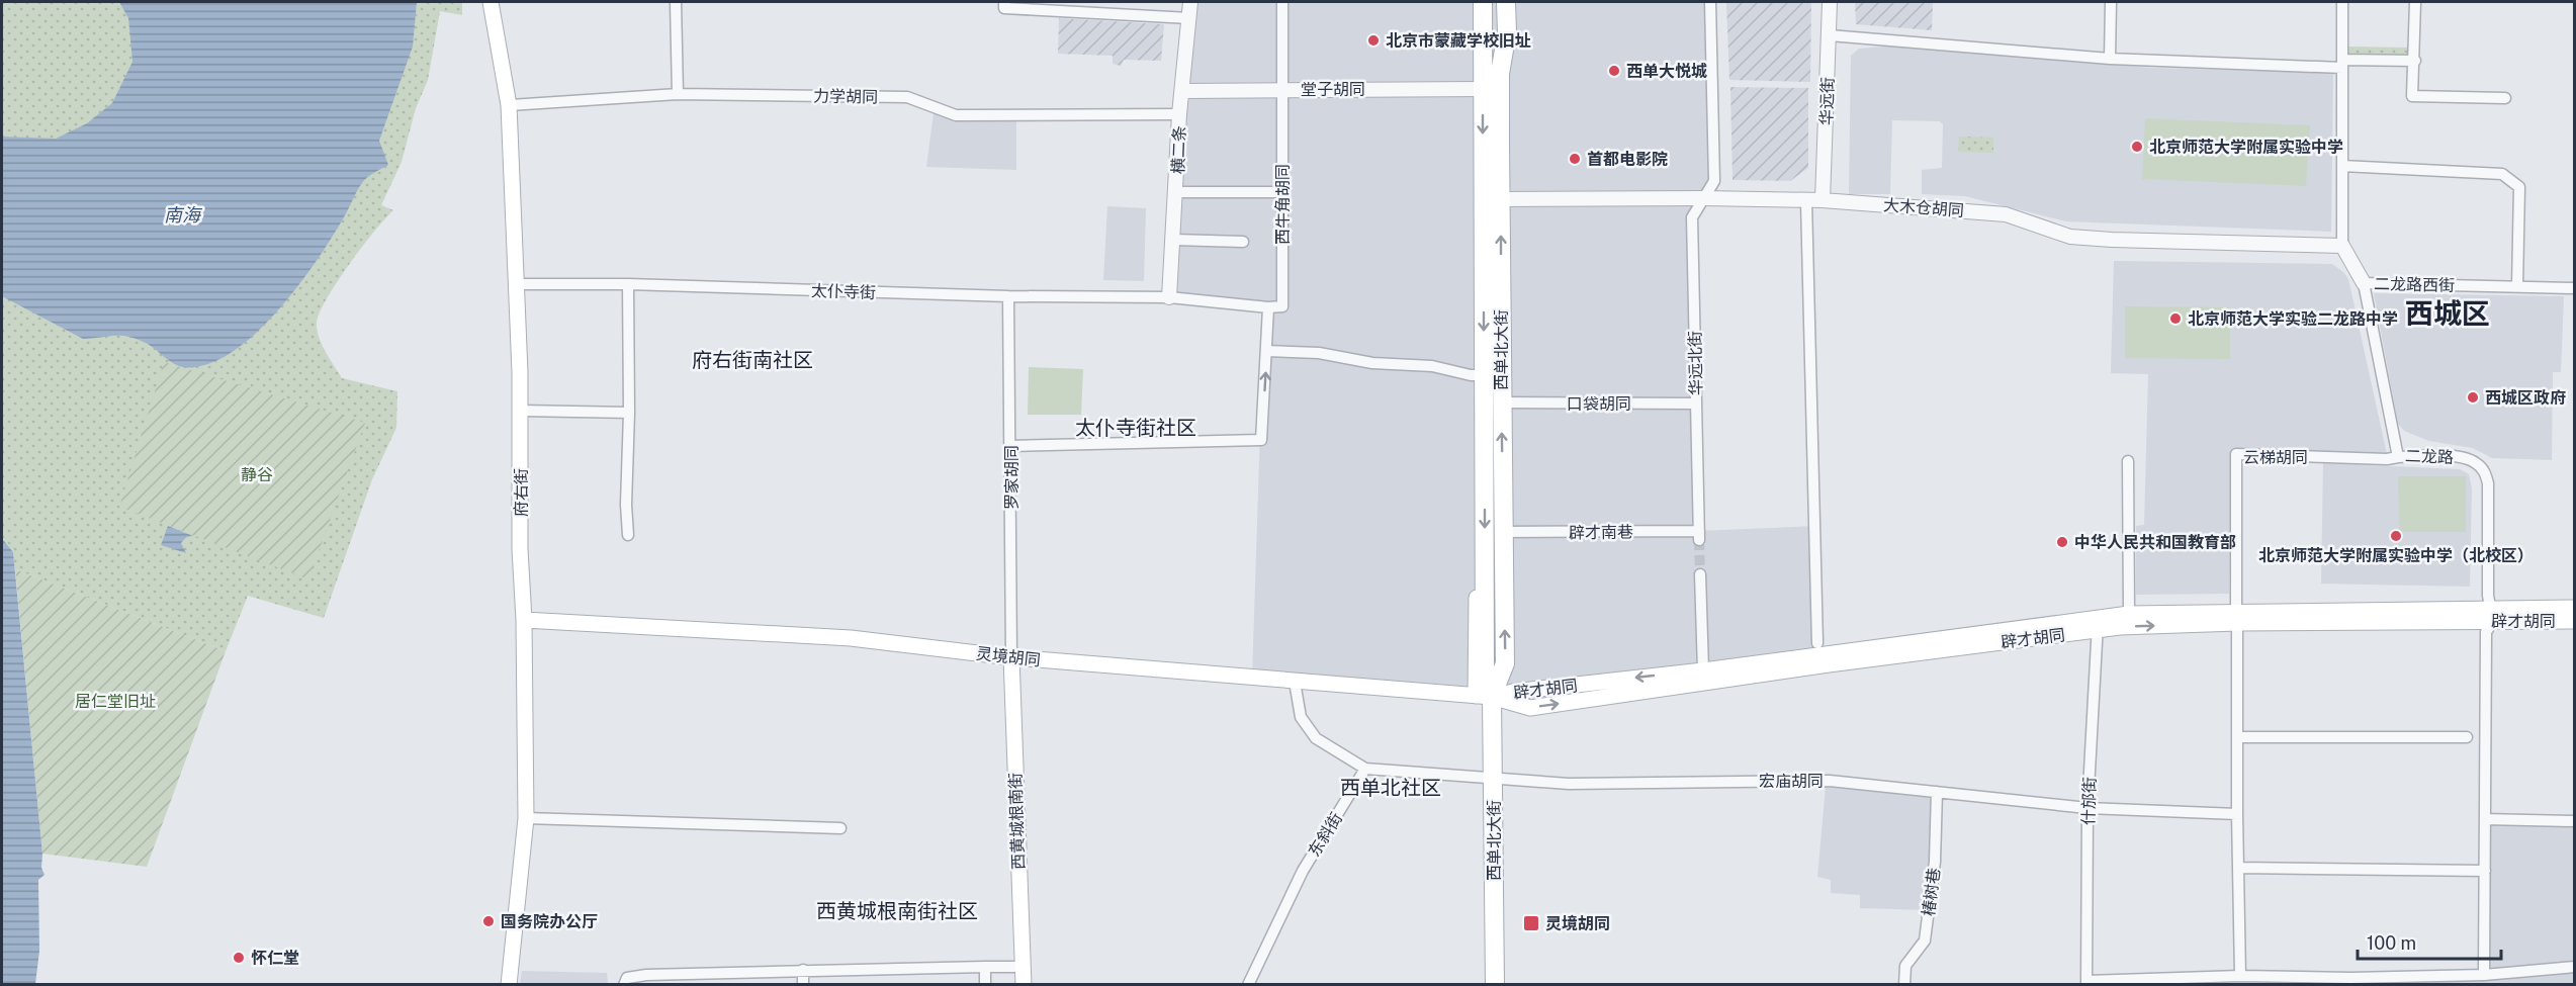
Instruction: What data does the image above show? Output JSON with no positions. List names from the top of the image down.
{
  "streets": {
    "main road": [
      "西单北大街",
      "府右街",
      "辟才胡同",
      "灵境胡同",
      "西黄城根南街"
    ],
    "street": [
      "堂子胡同",
      "力学胡同",
      "华远街",
      "横二条",
      "西牛角胡同",
      "大木仓胡同",
      "二龙路西街",
      "太仆寺街",
      "华远北街",
      "口袋胡同",
      "二龙路",
      "云梯胡同",
      "罗家胡同",
      "辟才南巷",
      "宏庙胡同",
      "什邡街",
      "东斜街",
      "椿树巷"
    ]
  },
  "crossings": [
    ["堂子胡同", "横二条"],
    ["堂子胡同", "西牛角胡同"],
    ["堂子胡同", "西单北大街"],
    ["力学胡同", "横二条"],
    ["力学胡同", "府右街"],
    ["华远街", "大木仓胡同"],
    ["横二条", "太仆寺街"],
    ["西牛角胡同", "太仆寺街"],
    ["大木仓胡同", "西单北大街"],
    ["大木仓胡同", "华远北街"],
    ["大木仓胡同", "二龙路"],
    ["二龙路西街", "二龙路"],
    ["太仆寺街", "罗家胡同"],
    ["太仆寺街", "府右街"],
    ["西单北大街", "口袋胡同"],
    ["西单北大街", "辟才南巷"],
    ["西单北大街", "辟才胡同"],
    ["西单北大街", "灵境胡同"],
    ["西单北大街", "宏庙胡同"],
    ["华远北街", "口袋胡同"],
    ["华远北街", "辟才南巷"],
    ["二龙路", "云梯胡同"],
    ["二龙路", "辟才胡同"],
    ["云梯胡同", "辟才胡同"],
    ["罗家胡同", "灵境胡同"],
    ["罗家胡同", "西黄城根南街"],
    ["府右街", "灵境胡同"],
    ["辟才胡同", "灵境胡同"],
    ["辟才胡同", "什邡街"],
    ["灵境胡同", "西黄城根南街"],
    ["宏庙胡同", "什邡街"],
    ["宏庙胡同", "椿树巷"]
  ],
  "districts": [
    "西城区",
    "府右街南社区",
    "太仆寺街社区",
    "西单北社区",
    "西黄城根南街社区"
  ],
  "water": ["南海"],
  "parks": ["静谷", "居仁堂旧址"],
  "places": {
    "other": [
      "北京市蒙藏学校旧址",
      "西单大悦城",
      "北京师范大学附属实验中学",
      "首都电影院",
      "北京师范大学实验二龙路中学",
      "西城区政府",
      "北京师范大学附属实验中学（北校区）",
      "中华人民共和国教育部",
      "国务院办公厅",
      "怀仁堂"
    ],
    "transit": ["灵境胡同"]
  },
  "scale_bar": "100 m"
}
